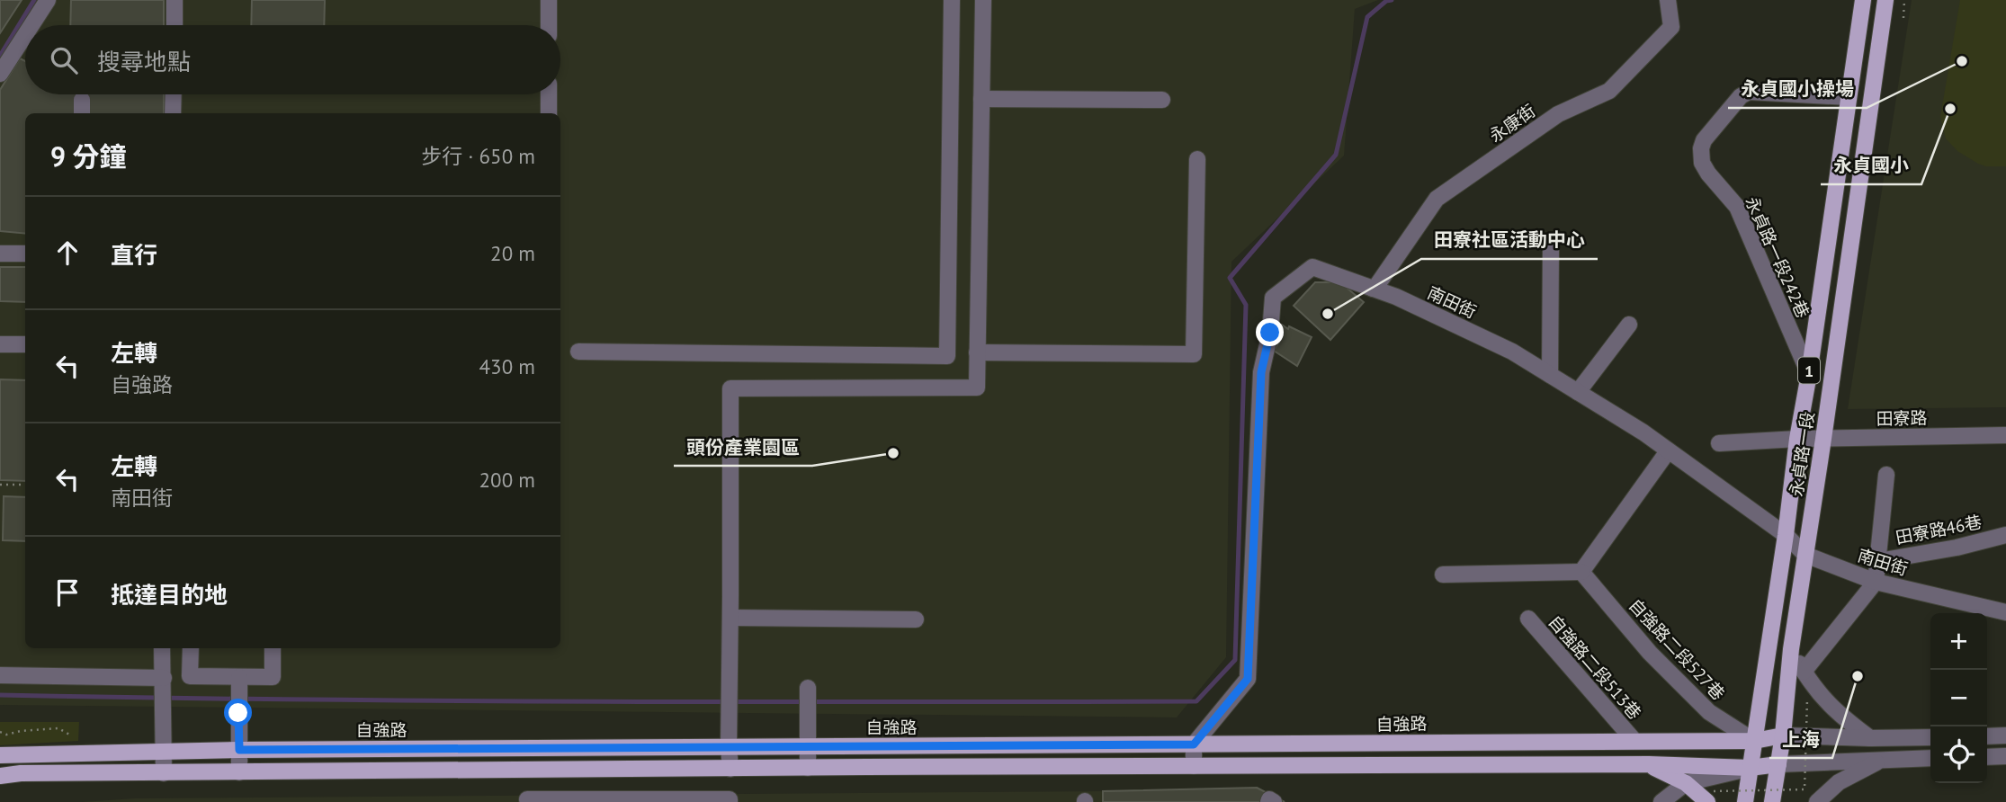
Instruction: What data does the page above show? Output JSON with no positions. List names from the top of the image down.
{
  "streets": {
    "main road": ["1", "永貞路一段", "自強路"],
    "street": [
      "永康街",
      "永貞路一段242巷",
      "南田街",
      "田寮路",
      "田寮路46巷",
      "自強路二段527巷",
      "自強路二段513巷"
    ]
  },
  "crossings": [
    ["永康街", "南田街"],
    ["永貞路一段242巷", "永貞路一段"],
    ["南田街", "永貞路一段"],
    ["南田街", "自強路"],
    ["田寮路", "永貞路一段"],
    ["永貞路一段", "自強路二段527巷"],
    ["永貞路一段", "自強路"],
    ["自強路二段527巷", "自強路"],
    ["自強路二段513巷", "自強路"]
  ],
  "places": [
    "永貞國小操場",
    "永貞國小",
    "田寮社區活動中心",
    "頭份產業園區",
    "上海"
  ],
  "page": {
    "search": "搜尋地點",
    "heading": ["9 分鐘", "步行 · 650 m"],
    "list": [
      ["直行", "20 m"],
      ["左轉", "自強路", "430 m"],
      ["左轉", "南田街", "200 m"],
      "抵達目的地"
    ],
    "map_buttons": ["+", "−"]
  }
}
